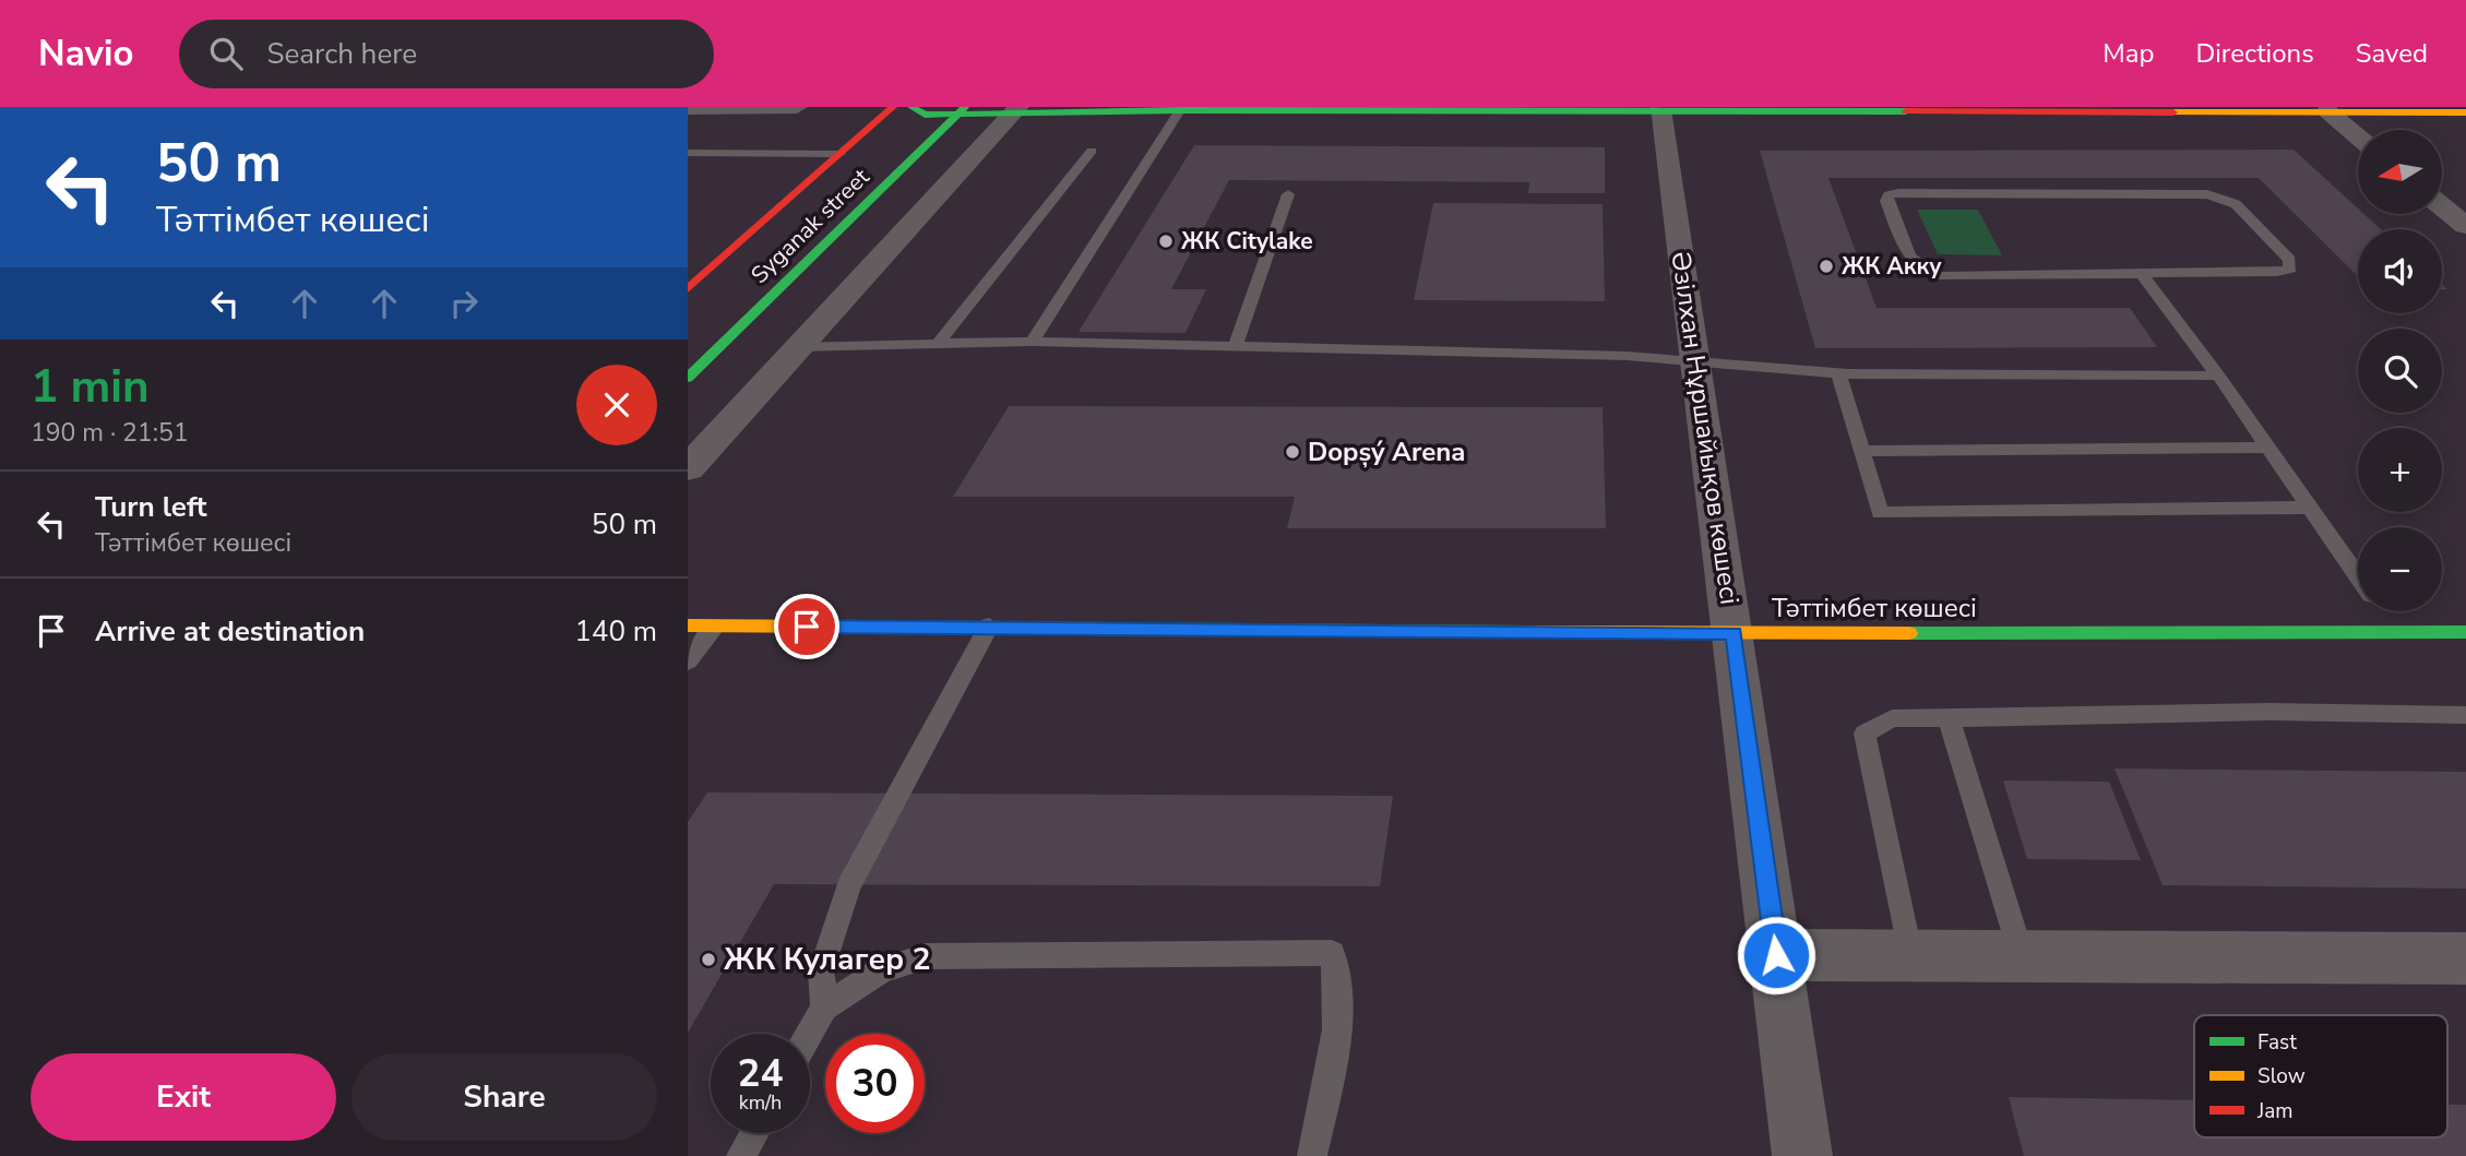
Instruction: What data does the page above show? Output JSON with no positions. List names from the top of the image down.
{
  "streets": {
    "street": ["Syganak street", "Әзілхан Нұршайықов көшесі", "Тәттімбет көшесі"]
  },
  "crossings": [
    ["Әзілхан Нұршайықов көшесі", "Тәттімбет көшесі"]
  ],
  "places": [
    "ЖК Citylake",
    "ЖК Акку",
    "Dopșý Arena",
    "ЖК Кулагер 2"
  ],
  "legend": ["Fast", "Slow", "Jam"],
  "north": "left",
  "page": {
    "header": "Navio",
    "search": "Search here",
    "nav": ["Map", "Directions", "Saved"],
    "turn": ["50 m", "Тәттімбет көшесі"],
    "map_buttons": ["+", "−"],
    "heading": ["1 min", "190 m · 21:51"],
    "list": [
      {
        "name": "Turn left",
        "note": "Тәттімбет көшесі",
        "value": "50 m"
      },
      {
        "name": "Arrive at destination",
        "value": "140 m"
      }
    ],
    "speed": "24 km/h",
    "limit": "30",
    "buttons": ["Exit", "Share"]
  }
}
